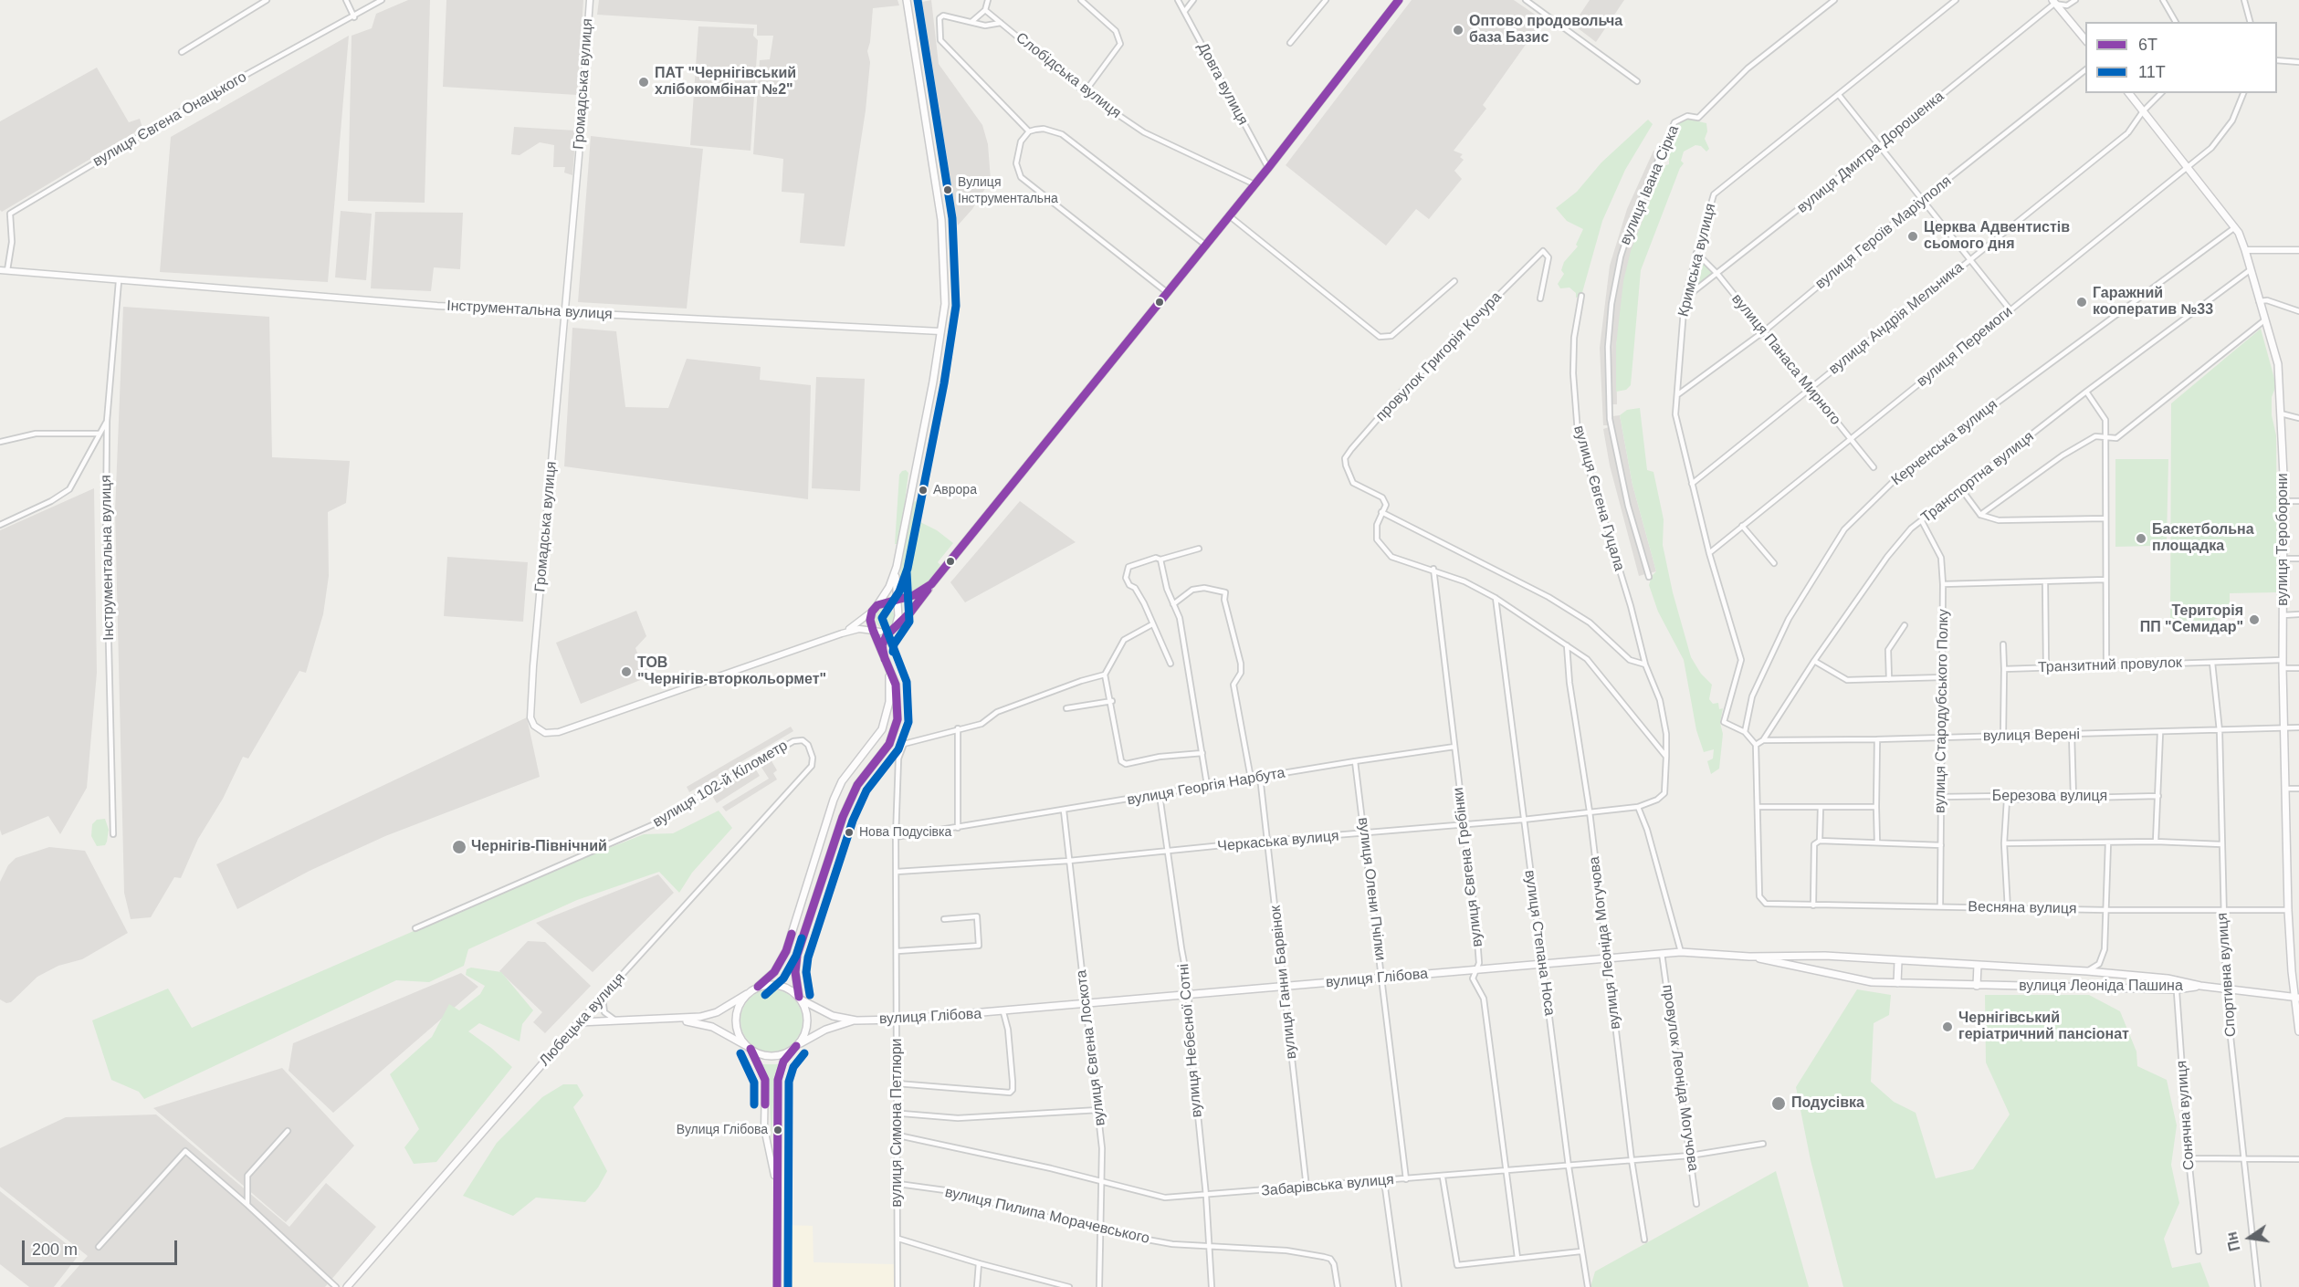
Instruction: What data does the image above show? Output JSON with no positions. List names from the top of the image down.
{
  "streets": {
    "main road": [
      "вулиця Тероборони",
      "вулиця Глібова",
      "вулиця Леоніда Пашина",
      "Любецька вулиця"
    ],
    "street": [
      "Слобідська вулиця",
      "Громадська вулиця",
      "Довга вулиця",
      "вулиця Євгена Онацького",
      "вулиця Дмитра Дорошенка",
      "вулиця Івана Сірка",
      "вулиця Героїв Маріуполя",
      "Кримська вулиця",
      "Інструментальна вулиця",
      "вулиця Андрія Мельника",
      "вулиця Перемоги",
      "провулок Григорія Кочура",
      "вулиця Панаса Мирного",
      "Керченська вулиця",
      "Транспортна вулиця",
      "вулиця Євгена Гуцала",
      "Транзитний провулок",
      "вулиця Стародубського Полку",
      "вулиця Верені",
      "вулиця 102-й Кілометр",
      "вулиця Георгія Нарбута",
      "Березова вулиця",
      "Черкаська вулиця",
      "вулиця Євгена Гребінки",
      "вулиця Олени Пчілки",
      "Весняна вулиця",
      "вулиця Степана Носа",
      "вулиця Леоніда Могучова",
      "Спортивна вулиця",
      "вулиця Ганни Барвінок",
      "вулиця Небесної Сотні",
      "вулиця Євгена Лоскота",
      "провулок Леоніда Могучова",
      "Сонячна вулиця",
      "вулиця Симона Петлюри",
      "Забарівська вулиця",
      "вулиця Пилипа Морачевського"
    ]
  },
  "crossings": [
    ["Громадська вулиця", "Інструментальна вулиця"],
    ["вулиця Євгена Онацького", "Інструментальна вулиця"],
    ["вулиця Дмитра Дорошенка", "Кримська вулиця"],
    ["вулиця Дмитра Дорошенка", "вулиця Панаса Мирного"],
    ["вулиця Героїв Маріуполя", "Кримська вулиця"],
    ["вулиця Героїв Маріуполя", "вулиця Панаса Мирного"],
    ["Кримська вулиця", "вулиця Андрія Мельника"],
    ["Кримська вулиця", "вулиця Перемоги"],
    ["Кримська вулиця", "вулиця Панаса Мирного"],
    ["Кримська вулиця", "Керченська вулиця"],
    ["вулиця Андрія Мельника", "вулиця Панаса Мирного"],
    ["вулиця Андрія Мельника", "вулиця Тероборони"],
    ["вулиця Перемоги", "вулиця Панаса Мирного"],
    ["вулиця Перемоги", "вулиця Тероборони"],
    ["Керченська вулиця", "вулиця Тероборони"],
    ["Транспортна вулиця", "вулиця Тероборони"],
    ["Транспортна вулиця", "вулиця Стародубського Полку"],
    ["Транспортна вулиця", "вулиця Верені"],
    ["вулиця Тероборони", "Транзитний провулок"],
    ["вулиця Тероборони", "вулиця Верені"],
    ["вулиця Тероборони", "Весняна вулиця"],
    ["Транзитний провулок", "Спортивна вулиця"],
    ["вулиця Стародубського Полку", "вулиця Верені"],
    ["вулиця Стародубського Полку", "Березова вулиця"],
    ["вулиця Стародубського Полку", "Весняна вулиця"],
    ["вулиця Верені", "Спортивна вулиця"],
    ["вулиця 102-й Кілометр", "Любецька вулиця"],
    ["вулиця Георгія Нарбута", "вулиця Євгена Гребінки"],
    ["вулиця Георгія Нарбута", "вулиця Олени Пчілки"],
    ["вулиця Георгія Нарбута", "вулиця Ганни Барвінок"],
    ["вулиця Георгія Нарбута", "вулиця Небесної Сотні"],
    ["вулиця Георгія Нарбута", "вулиця Євгена Лоскота"],
    ["вулиця Георгія Нарбута", "вулиця Симона Петлюри"],
    ["Черкаська вулиця", "вулиця Євгена Гребінки"],
    ["Черкаська вулиця", "вулиця Олени Пчілки"],
    ["Черкаська вулиця", "вулиця Степана Носа"],
    ["Черкаська вулиця", "вулиця Леоніда Могучова"],
    ["Черкаська вулиця", "вулиця Ганни Барвінок"],
    ["Черкаська вулиця", "вулиця Небесної Сотні"],
    ["Черкаська вулиця", "вулиця Євгена Лоскота"],
    ["Черкаська вулиця", "вулиця Симона Петлюри"],
    ["вулиця Євгена Гребінки", "вулиця Глібова"],
    ["вулиця Євгена Гребінки", "Забарівська вулиця"],
    ["вулиця Олени Пчілки", "вулиця Глібова"],
    ["вулиця Олени Пчілки", "Забарівська вулиця"],
    ["Весняна вулиця", "Спортивна вулиця"],
    ["вулиця Степана Носа", "вулиця Глібова"],
    ["вулиця Степана Носа", "Забарівська вулиця"],
    ["вулиця Леоніда Могучова", "вулиця Глібова"],
    ["вулиця Леоніда Могучова", "Забарівська вулиця"],
    ["вулиця Глібова", "вулиця Ганни Барвінок"],
    ["вулиця Глібова", "вулиця Леоніда Пашина"],
    ["вулиця Глібова", "вулиця Небесної Сотні"],
    ["вулиця Глібова", "вулиця Євгена Лоскота"],
    ["вулиця Глібова", "провулок Леоніда Могучова"],
    ["вулиця Глібова", "вулиця Симона Петлюри"],
    ["вулиця Ганни Барвінок", "Забарівська вулиця"],
    ["вулиця Леоніда Пашина", "Сонячна вулиця"],
    ["вулиця Небесної Сотні", "Забарівська вулиця"],
    ["вулиця Небесної Сотні", "вулиця Пилипа Морачевського"],
    ["вулиця Євгена Лоскота", "Забарівська вулиця"],
    ["вулиця Євгена Лоскота", "вулиця Пилипа Морачевського"],
    ["провулок Леоніда Могучова", "Забарівська вулиця"],
    ["вулиця Симона Петлюри", "Забарівська вулиця"],
    ["вулиця Симона Петлюри", "вулиця Пилипа Морачевського"]
  ],
  "places": [
    "Оптово продовольча база Базис",
    "ПАТ \"Чернігівський хлібокомбінат №2\"",
    "Вулиця Інструментальна",
    "Церква Адвентистів сьомого дня",
    "Гаражний кооператив №33",
    "Аврора",
    "Баскетбольна площадка",
    "Територія ПП \"Семидар\"",
    "ТОВ \"Чернігів-вторкольормет\"",
    "Нова Подусівка",
    "Чернігів-Північний",
    "Чернігівський геріатричний пансіонат",
    "Подусівка",
    "Вулиця Глібова"
  ],
  "lines": ["transit line 6Т", "transit line 11Т"],
  "legend": ["6Т", "11Т"],
  "scale_bar": "200 m",
  "north": "left"
}
